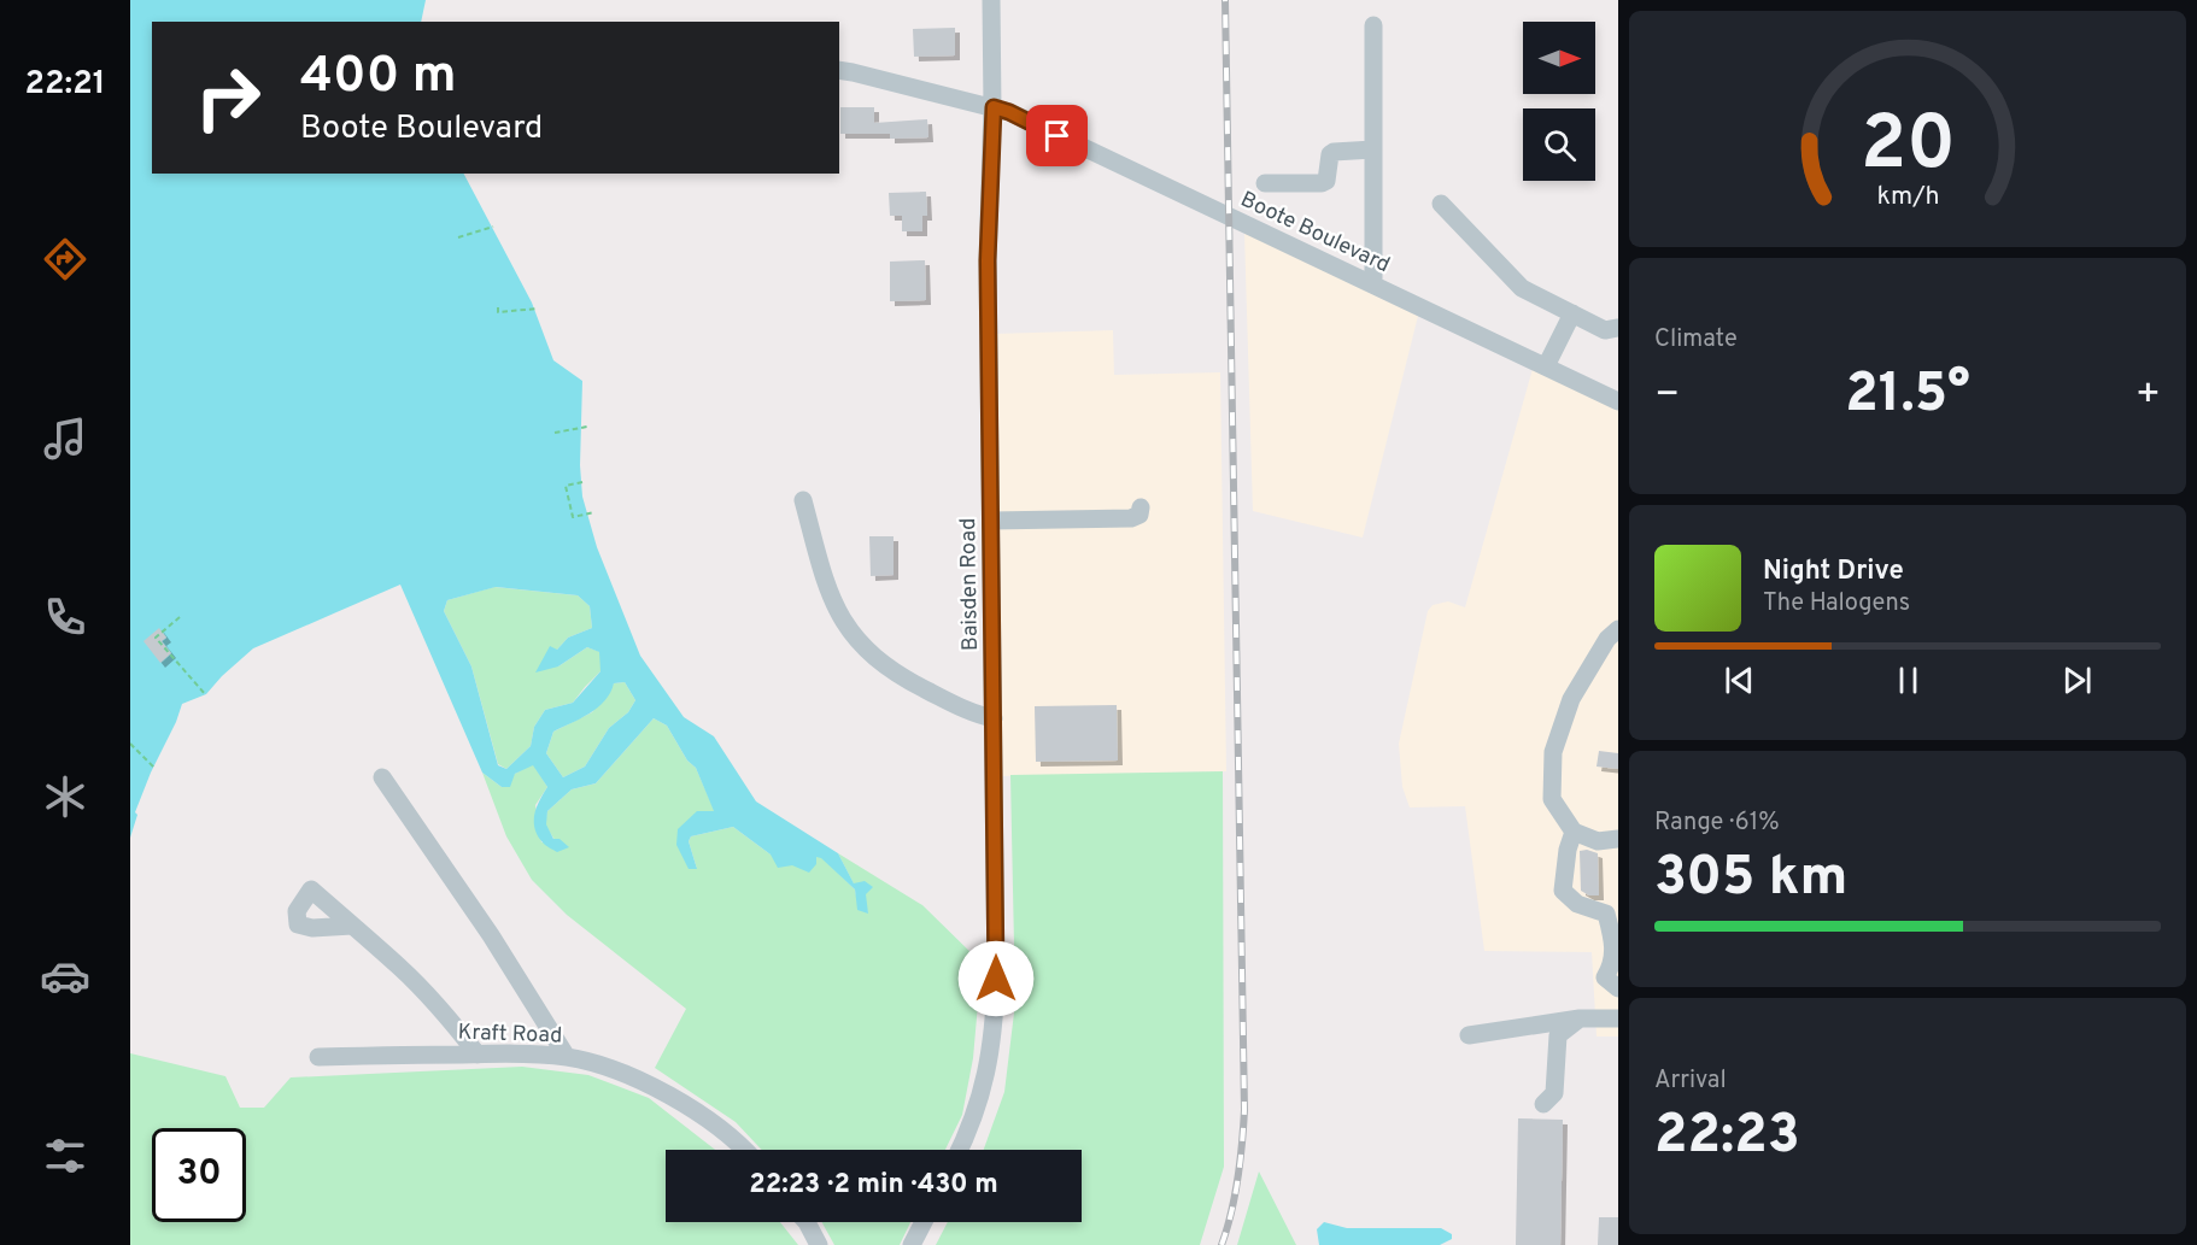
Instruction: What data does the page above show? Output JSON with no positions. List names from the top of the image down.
{
  "streets": {
    "street": ["Boote Boulevard", "Baisden Road", "Kraft Road"]
  },
  "crossings": [
    ["Boote Boulevard", "Baisden Road"]
  ],
  "north": "right",
  "page": {
    "tabs": "22:21",
    "turn": ["400 m", "Boote Boulevard"],
    "tile": [
      "Climate",
      ["Range · 61%", "305 km"],
      ["Arrival", "22:23"]
    ],
    "heat": ["−", "21.5°", "+"],
    "song": ["Night Drive", "The Halogens"],
    "limit": "30",
    "trip": "22:23 · 2 min · 430 m",
    "gauge": ["20", "km/h"]
  }
}
